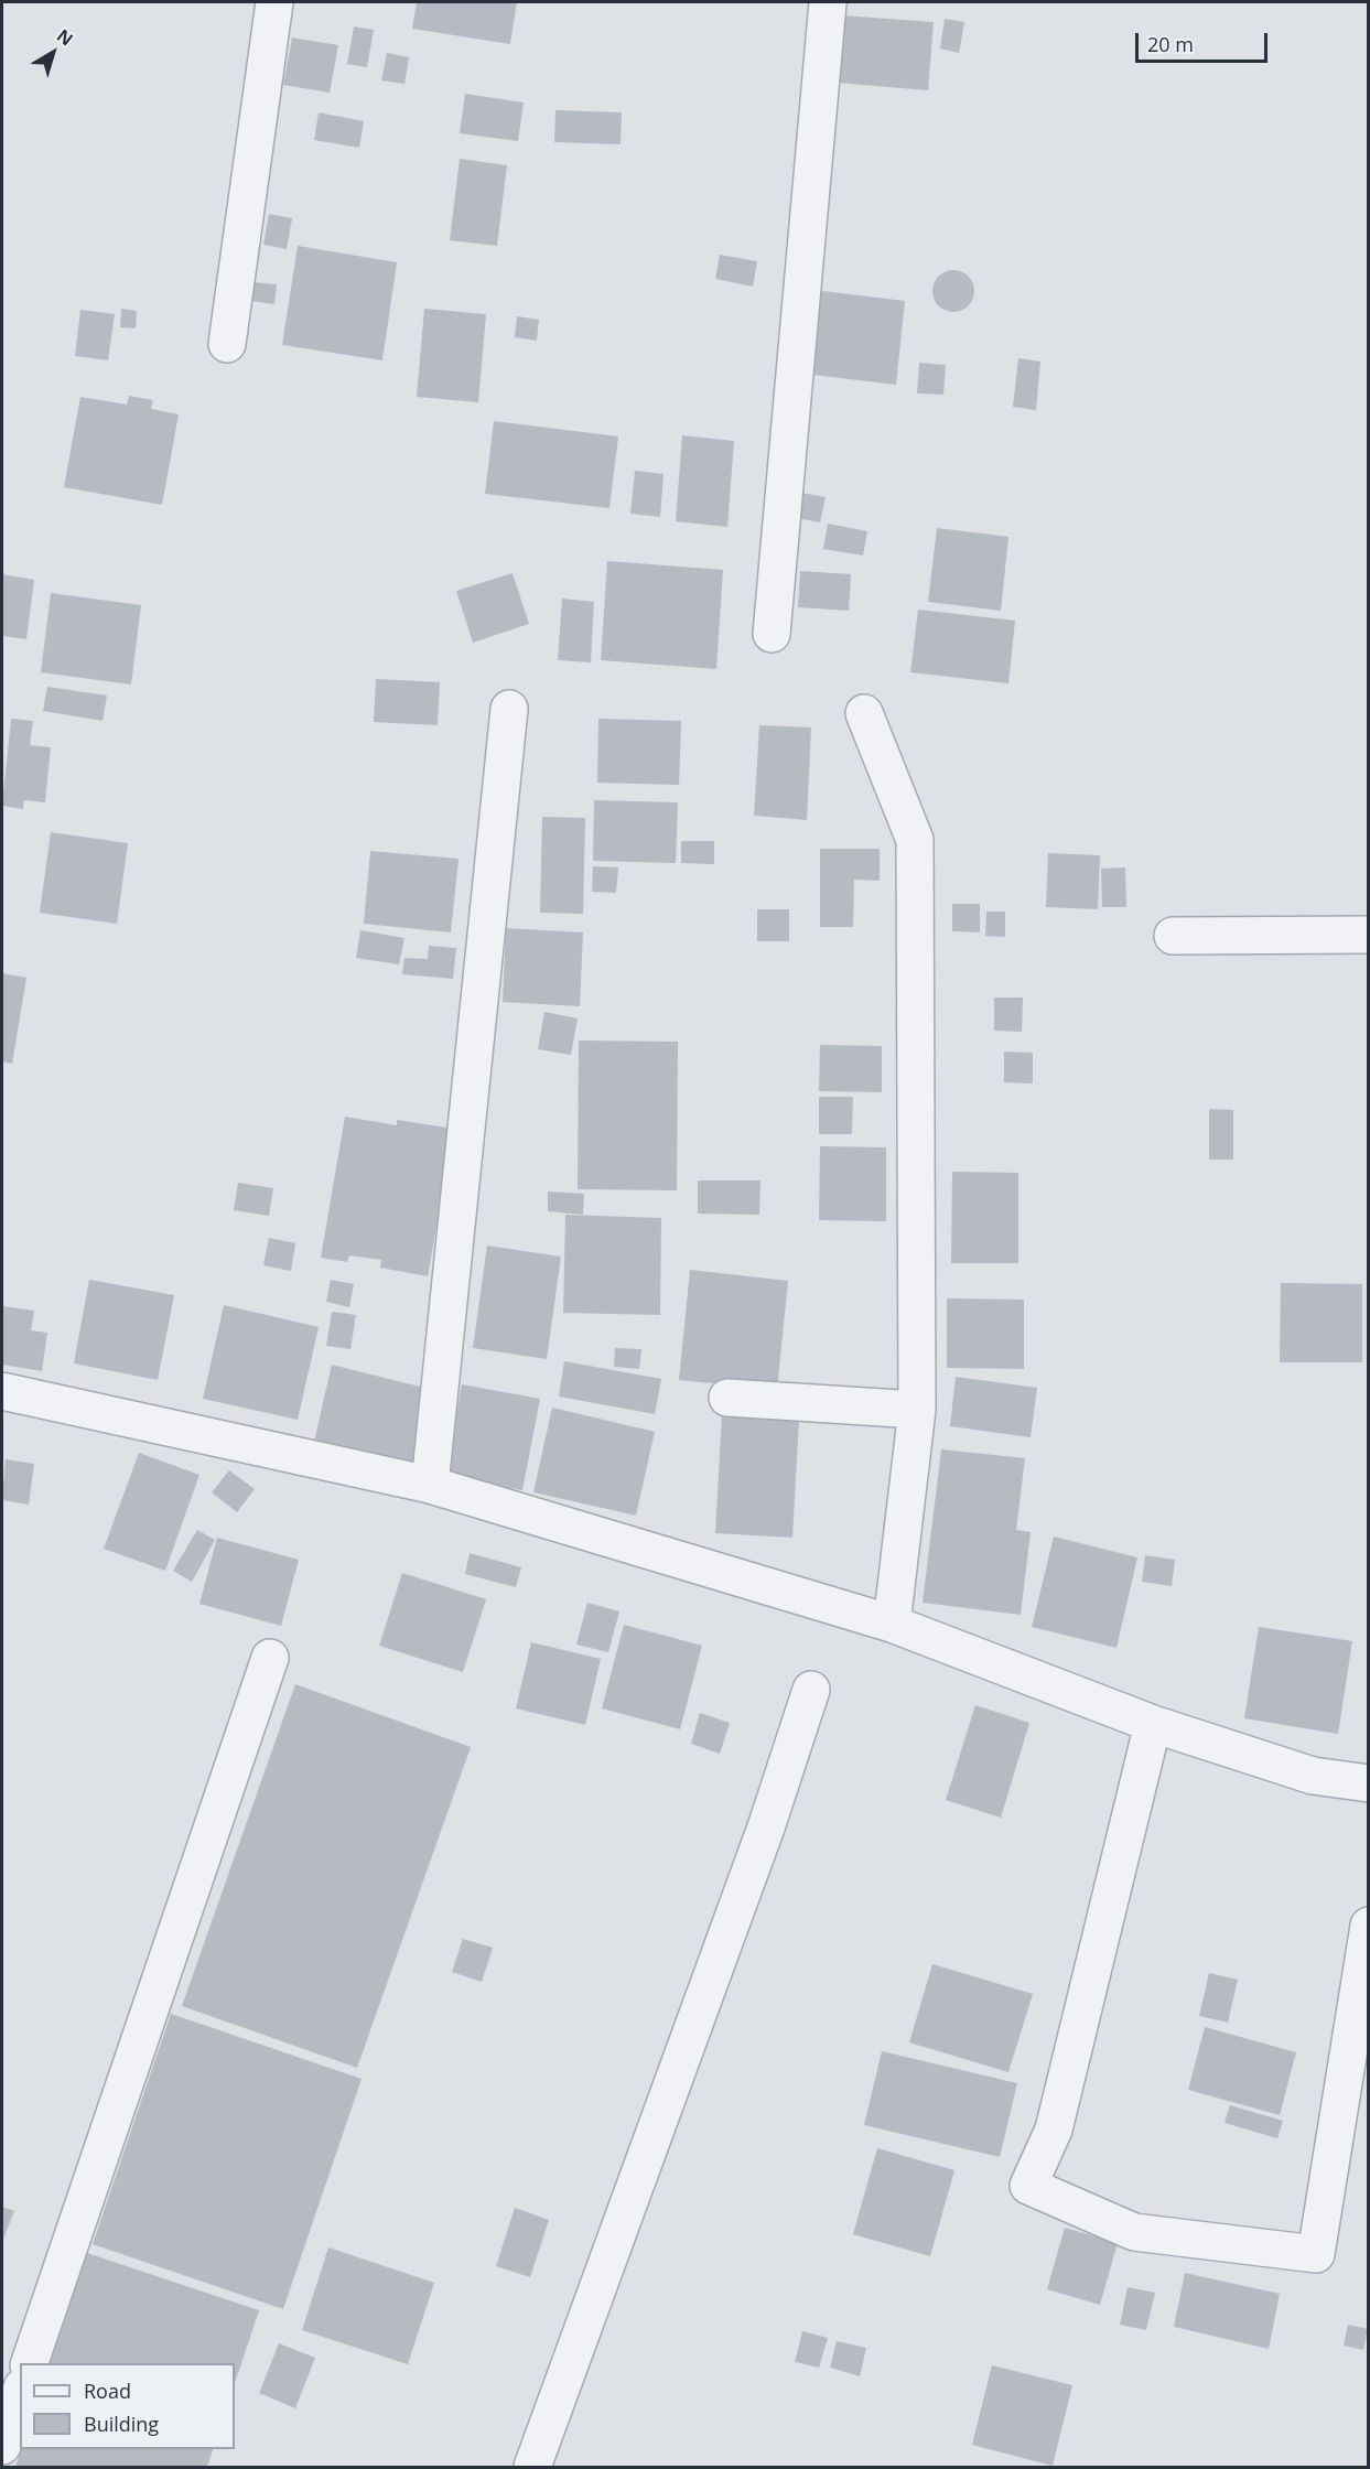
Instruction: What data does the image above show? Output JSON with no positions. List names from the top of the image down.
{
  "legend": ["Road", "Building"],
  "scale_bar": "20 m",
  "north": "top right"
}
